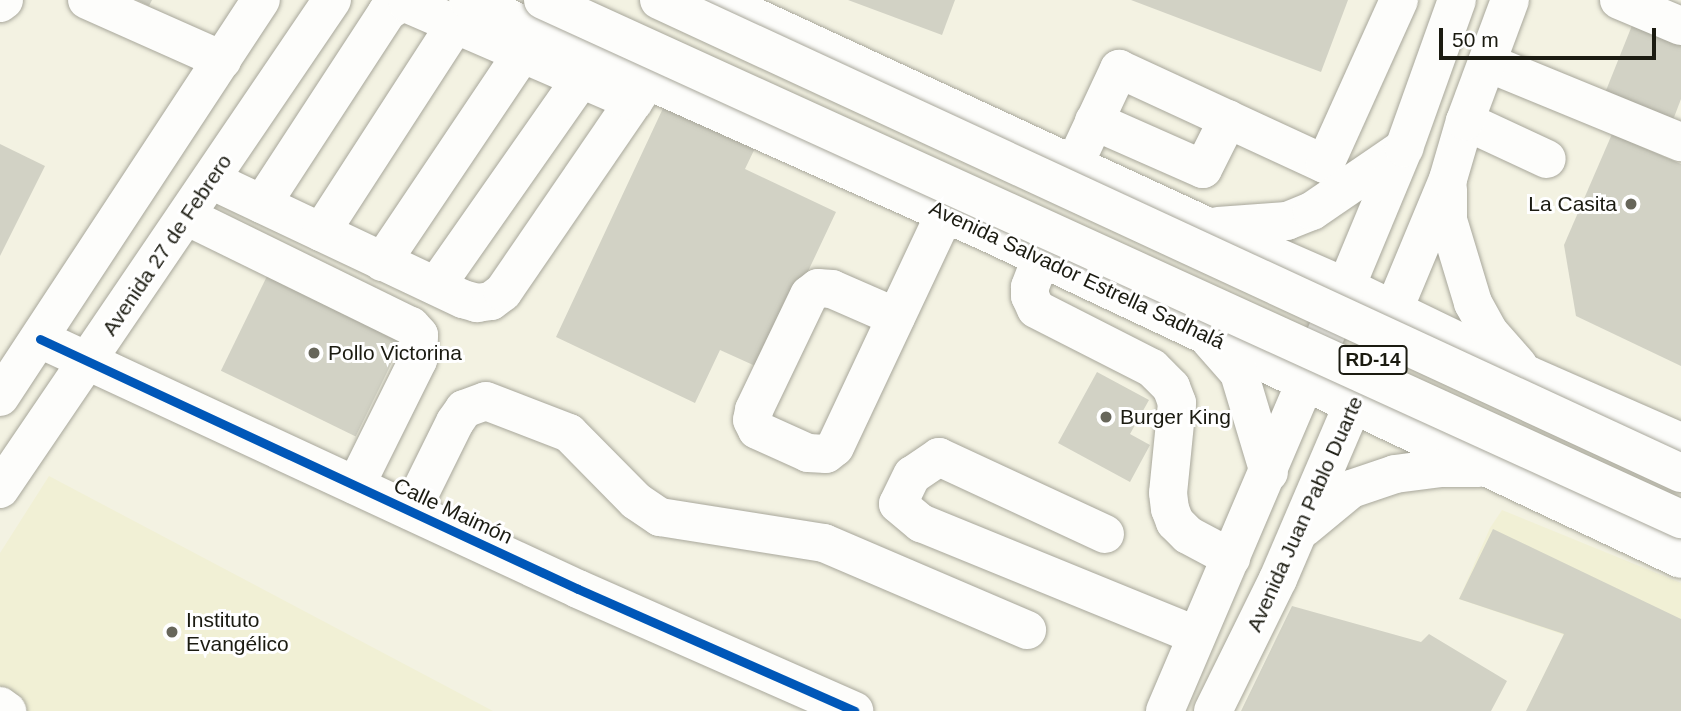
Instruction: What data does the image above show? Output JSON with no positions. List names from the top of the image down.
{
  "streets": {
    "main road": [
      "Avenida 27 de Febrero",
      "Avenida Salvador Estrella Sadhalá",
      "RD-14",
      "Calle Maimón",
      "Avenida Juan Pablo Duarte"
    ]
  },
  "crossings": [
    ["Avenida 27 de Febrero", "Calle Maimón"],
    ["Avenida Salvador Estrella Sadhalá", "RD-14"],
    ["Avenida Salvador Estrella Sadhalá", "Avenida Juan Pablo Duarte"]
  ],
  "places": [
    "La Casita",
    "Pollo Victorina",
    "Burger King",
    "Instituto Evangélico"
  ],
  "scale_bar": "50 m"
}
